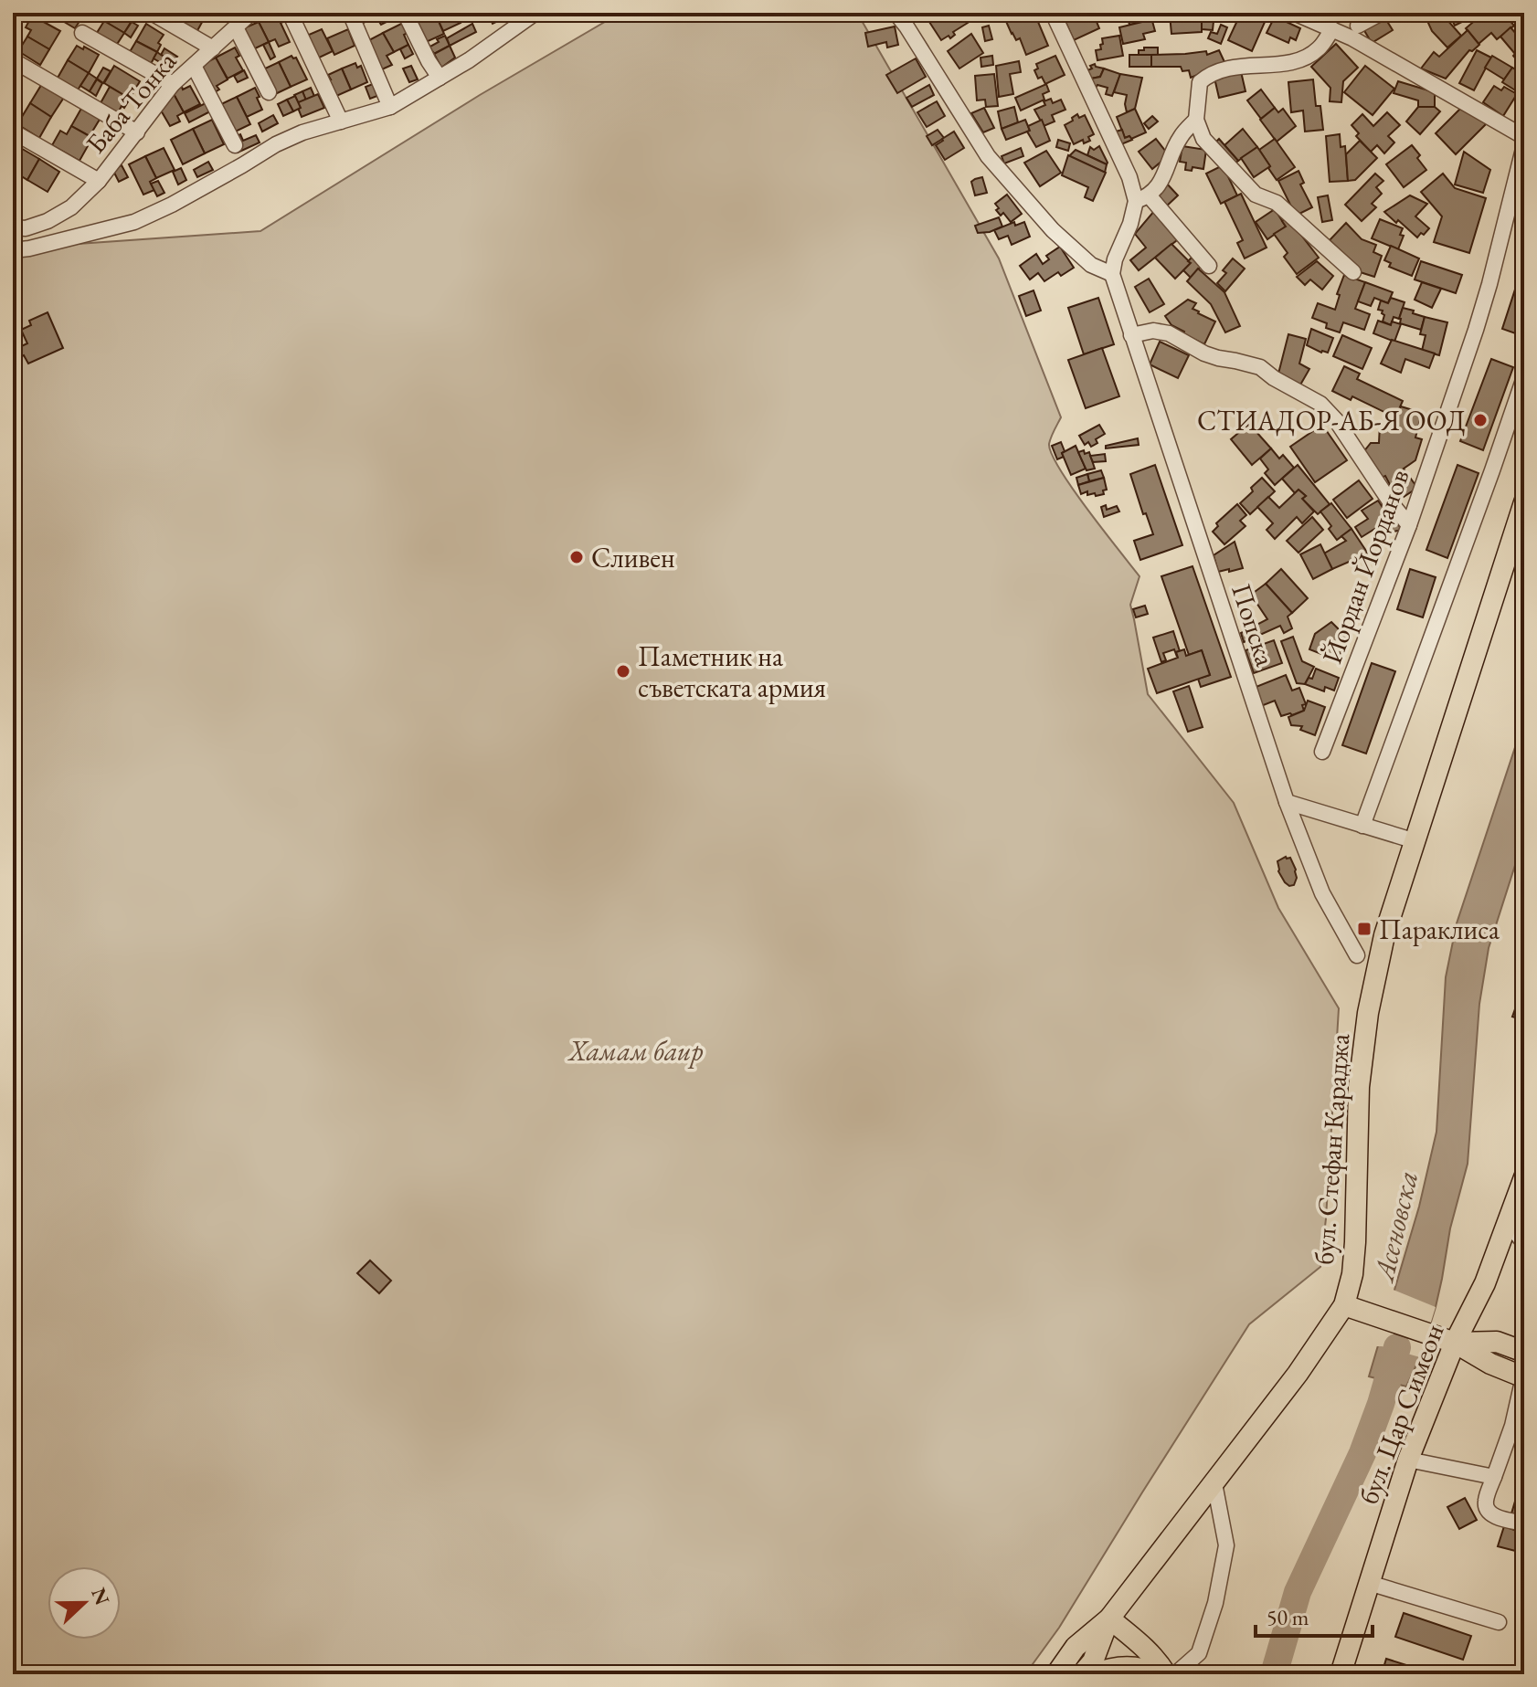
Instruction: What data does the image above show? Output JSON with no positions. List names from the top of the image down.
{
  "streets": {
    "main road": ["бул. Стефан Караджа", "бул. Цар Симеон"],
    "street": ["Баба Тонка", "Йордан Йорданов", "Попска"]
  },
  "water": ["Асеновска"],
  "parks": ["Хамам баир"],
  "places": {
    "other": ["СТИАДОР-АБ-Я ООД", "Сливен", "Паметник на съветската армия"],
    "transit": ["Параклиса"]
  },
  "scale_bar": "50 m",
  "north": "right"
}
